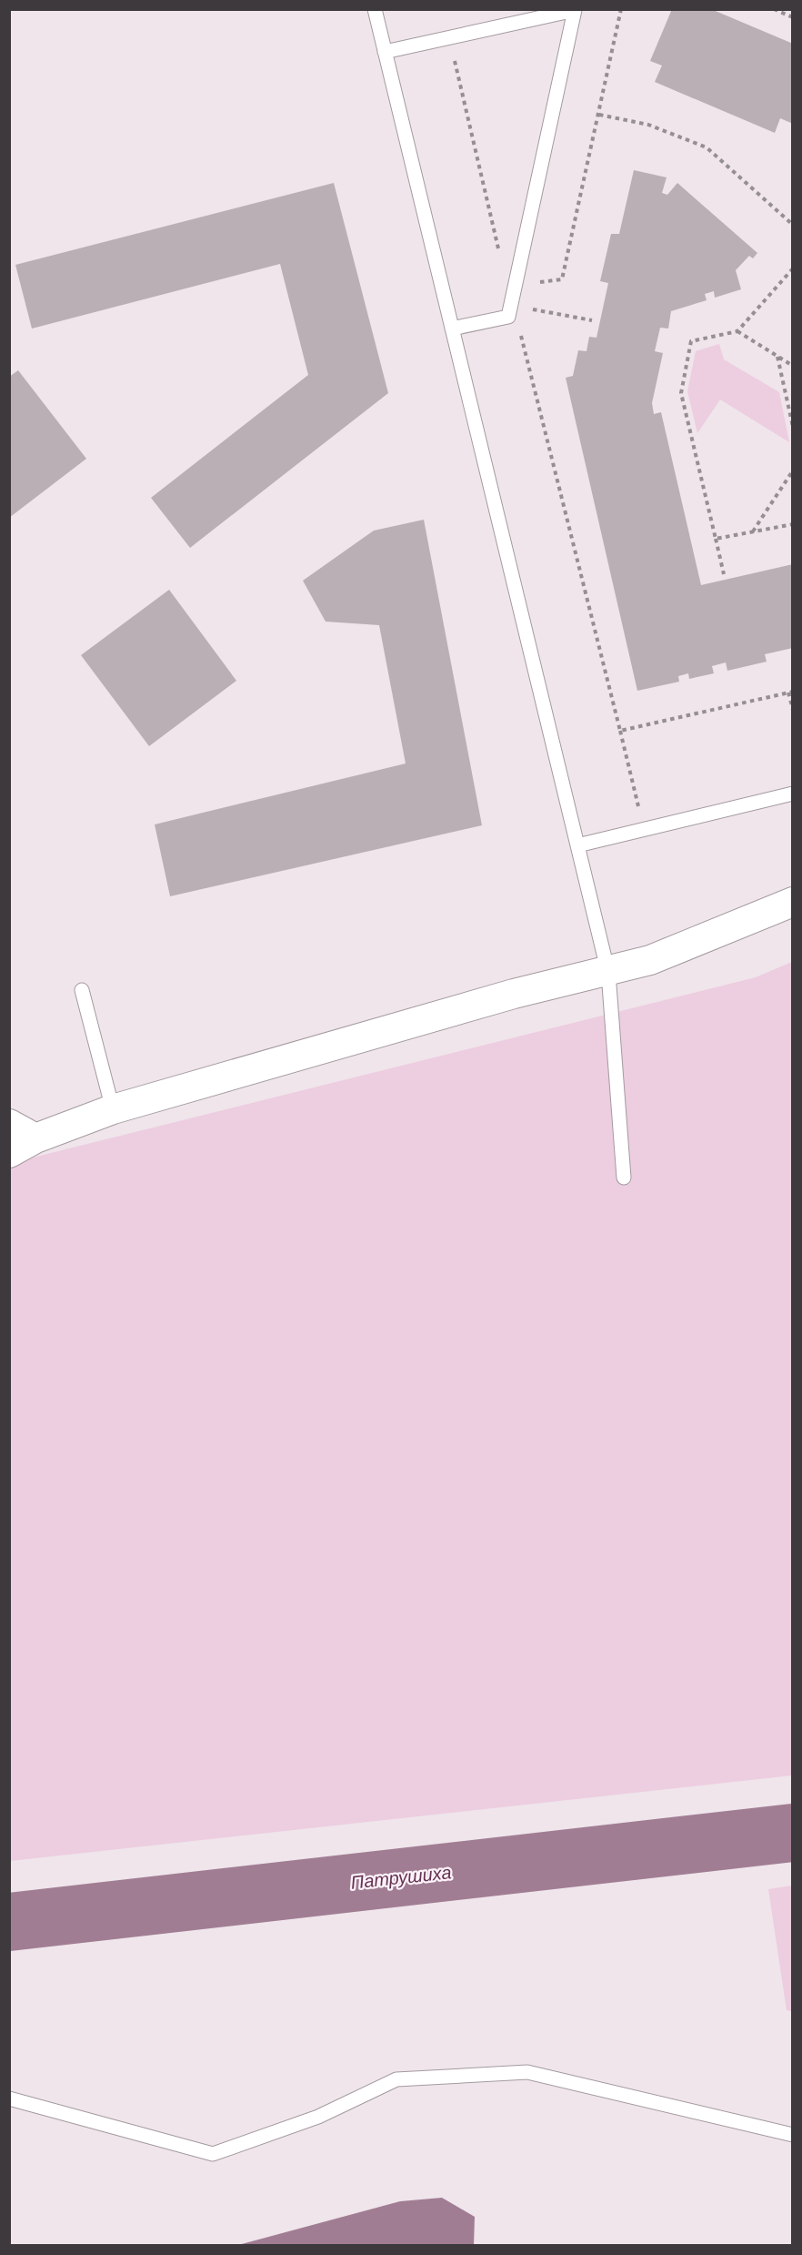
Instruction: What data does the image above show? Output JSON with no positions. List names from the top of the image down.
{
  "water": ["Патрушиха"]
}
